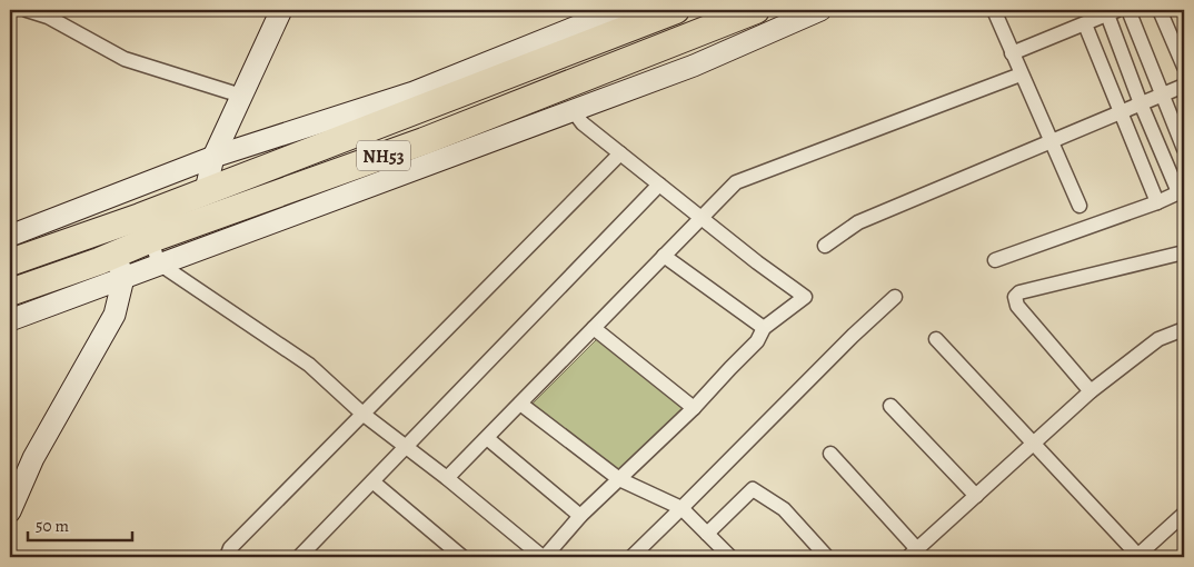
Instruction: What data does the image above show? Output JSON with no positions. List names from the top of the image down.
{
  "streets": {
    "highway": ["NH53"]
  },
  "scale_bar": "50 m"
}
